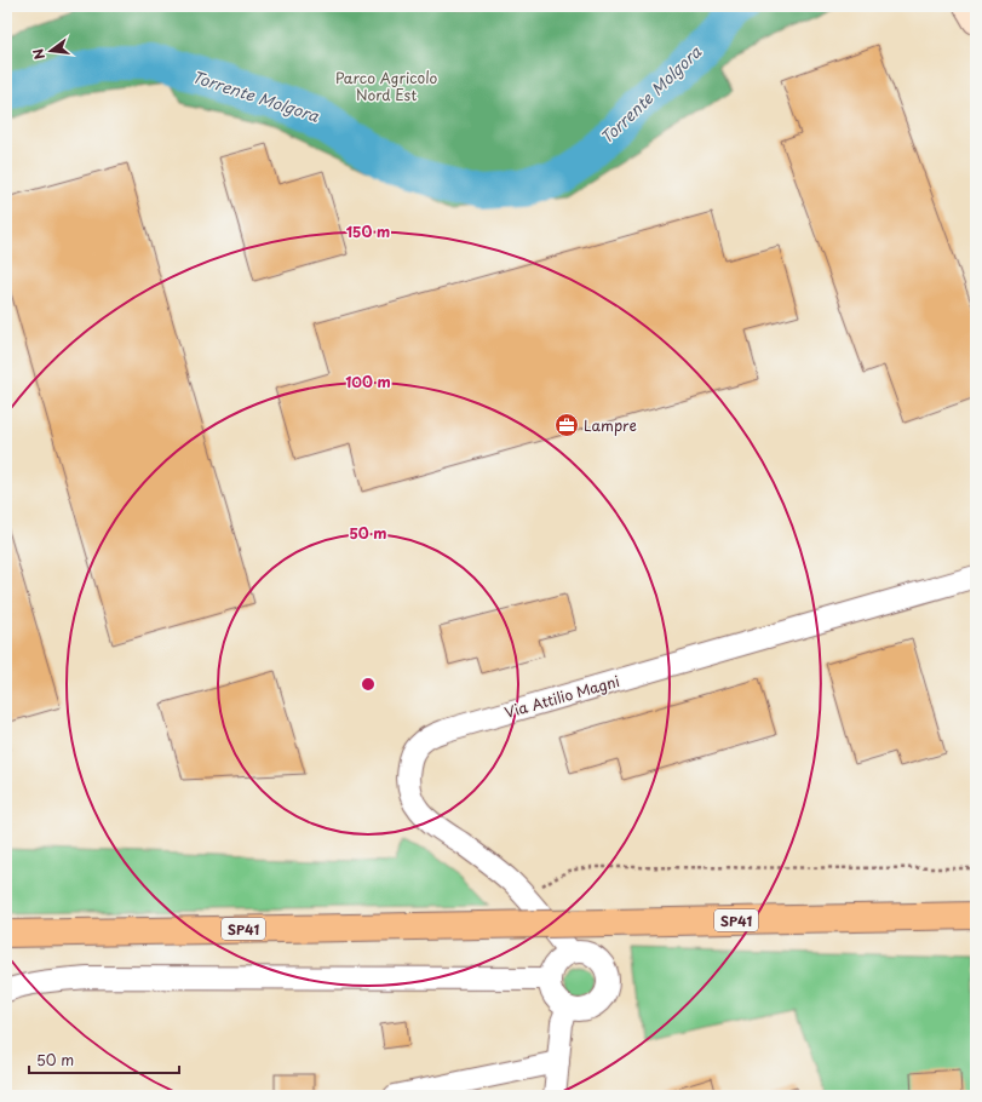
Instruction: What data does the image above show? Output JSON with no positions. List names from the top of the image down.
{
  "streets": {
    "main road": ["SP41"],
    "street": ["Via Attilio Magni"]
  },
  "water": ["Torrente Molgora"],
  "parks": ["Parco Agricolo Nord Est"],
  "places": {
    "office": ["Lampre"]
  },
  "scale_bar": "50 m",
  "north": "left",
  "rings": ["150 m", "100 m", "50 m"]
}
